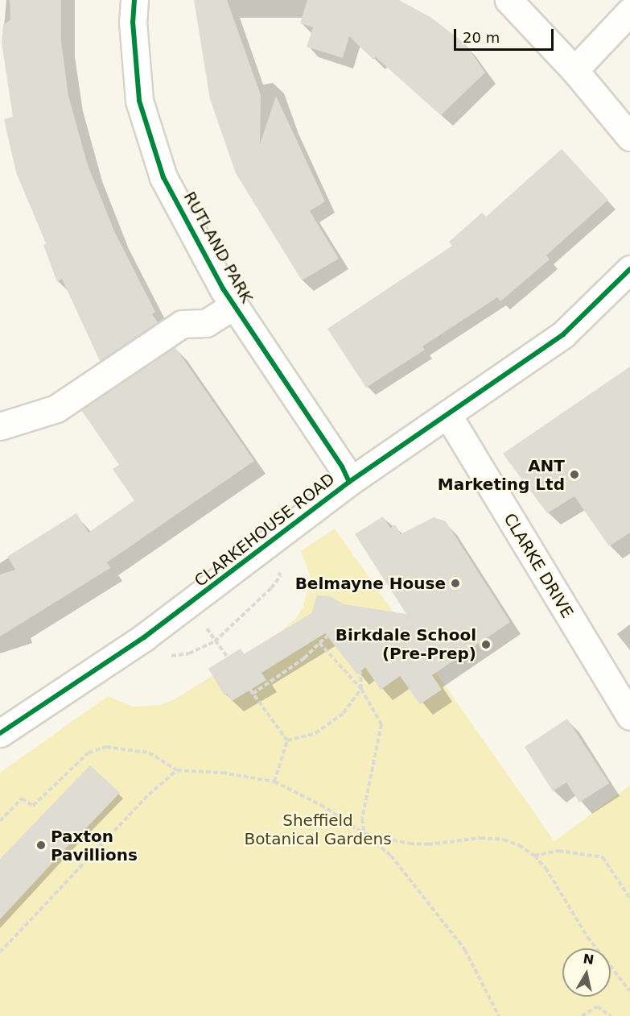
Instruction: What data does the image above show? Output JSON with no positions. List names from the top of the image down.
{
  "streets": {
    "street": ["RUTLAND PARK", "CLARKEHOUSE ROAD", "CLARKE DRIVE"]
  },
  "crossings": [
    ["RUTLAND PARK", "CLARKEHOUSE ROAD"],
    ["CLARKEHOUSE ROAD", "CLARKE DRIVE"]
  ],
  "parks": ["Sheffield Botanical Gardens"],
  "places": [
    "ANT Marketing Ltd",
    "Belmayne House",
    "Birkdale School (Pre-Prep)",
    "Paxton Pavillions"
  ],
  "scale_bar": "20 m",
  "north": "top"
}
